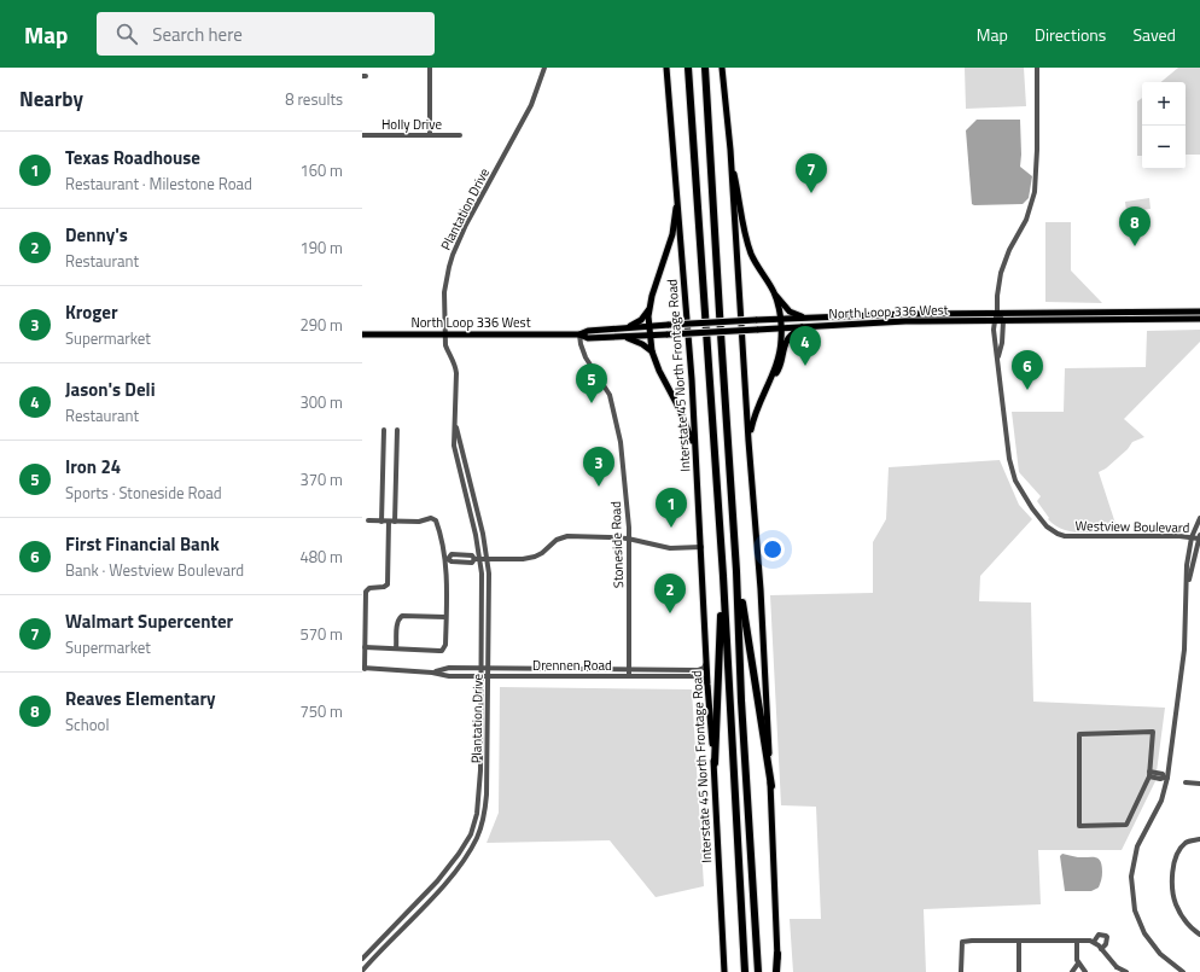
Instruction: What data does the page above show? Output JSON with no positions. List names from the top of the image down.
{
  "streets": {
    "main road": ["North Loop 336 West", "Interstate 45 North Frontage Road"],
    "street": [
      "Holly Drive",
      "Plantation Drive",
      "Westview Boulevard",
      "Stoneside Road",
      "Drennen Road"
    ]
  },
  "crossings": [
    ["Plantation Drive", "North Loop 336 West"],
    ["Plantation Drive", "Drennen Road"],
    ["North Loop 336 West", "Westview Boulevard"],
    ["North Loop 336 West", "Stoneside Road"],
    ["Interstate 45 North Frontage Road", "Drennen Road"],
    ["Stoneside Road", "Drennen Road"]
  ],
  "page": {
    "header": "Map",
    "search": "Search here",
    "nav": ["Map", "Directions", "Saved"],
    "heading": ["Nearby", "8 results"],
    "map_buttons": ["+", "−"],
    "list": [
      {
        "mark": "1",
        "name": "Texas Roadhouse",
        "note": "Restaurant · Milestone Road",
        "value": "160 m"
      },
      {
        "mark": "2",
        "name": "Denny's",
        "note": "Restaurant",
        "value": "190 m"
      },
      {
        "mark": "3",
        "name": "Kroger",
        "note": "Supermarket",
        "value": "290 m"
      },
      {
        "mark": "4",
        "name": "Jason's Deli",
        "note": "Restaurant",
        "value": "300 m"
      },
      {
        "mark": "5",
        "name": "Iron 24",
        "note": "Sports · Stoneside Road",
        "value": "370 m"
      },
      {
        "mark": "6",
        "name": "First Financial Bank",
        "note": "Bank · Westview Boulevard",
        "value": "480 m"
      },
      {
        "mark": "7",
        "name": "Walmart Supercenter",
        "note": "Supermarket",
        "value": "570 m"
      },
      {
        "mark": "8",
        "name": "Reaves Elementary",
        "note": "School",
        "value": "750 m"
      }
    ],
    "pins": [
      "7",
      "8",
      "4",
      "6",
      "5",
      "3",
      "1",
      "2"
    ]
  }
}
